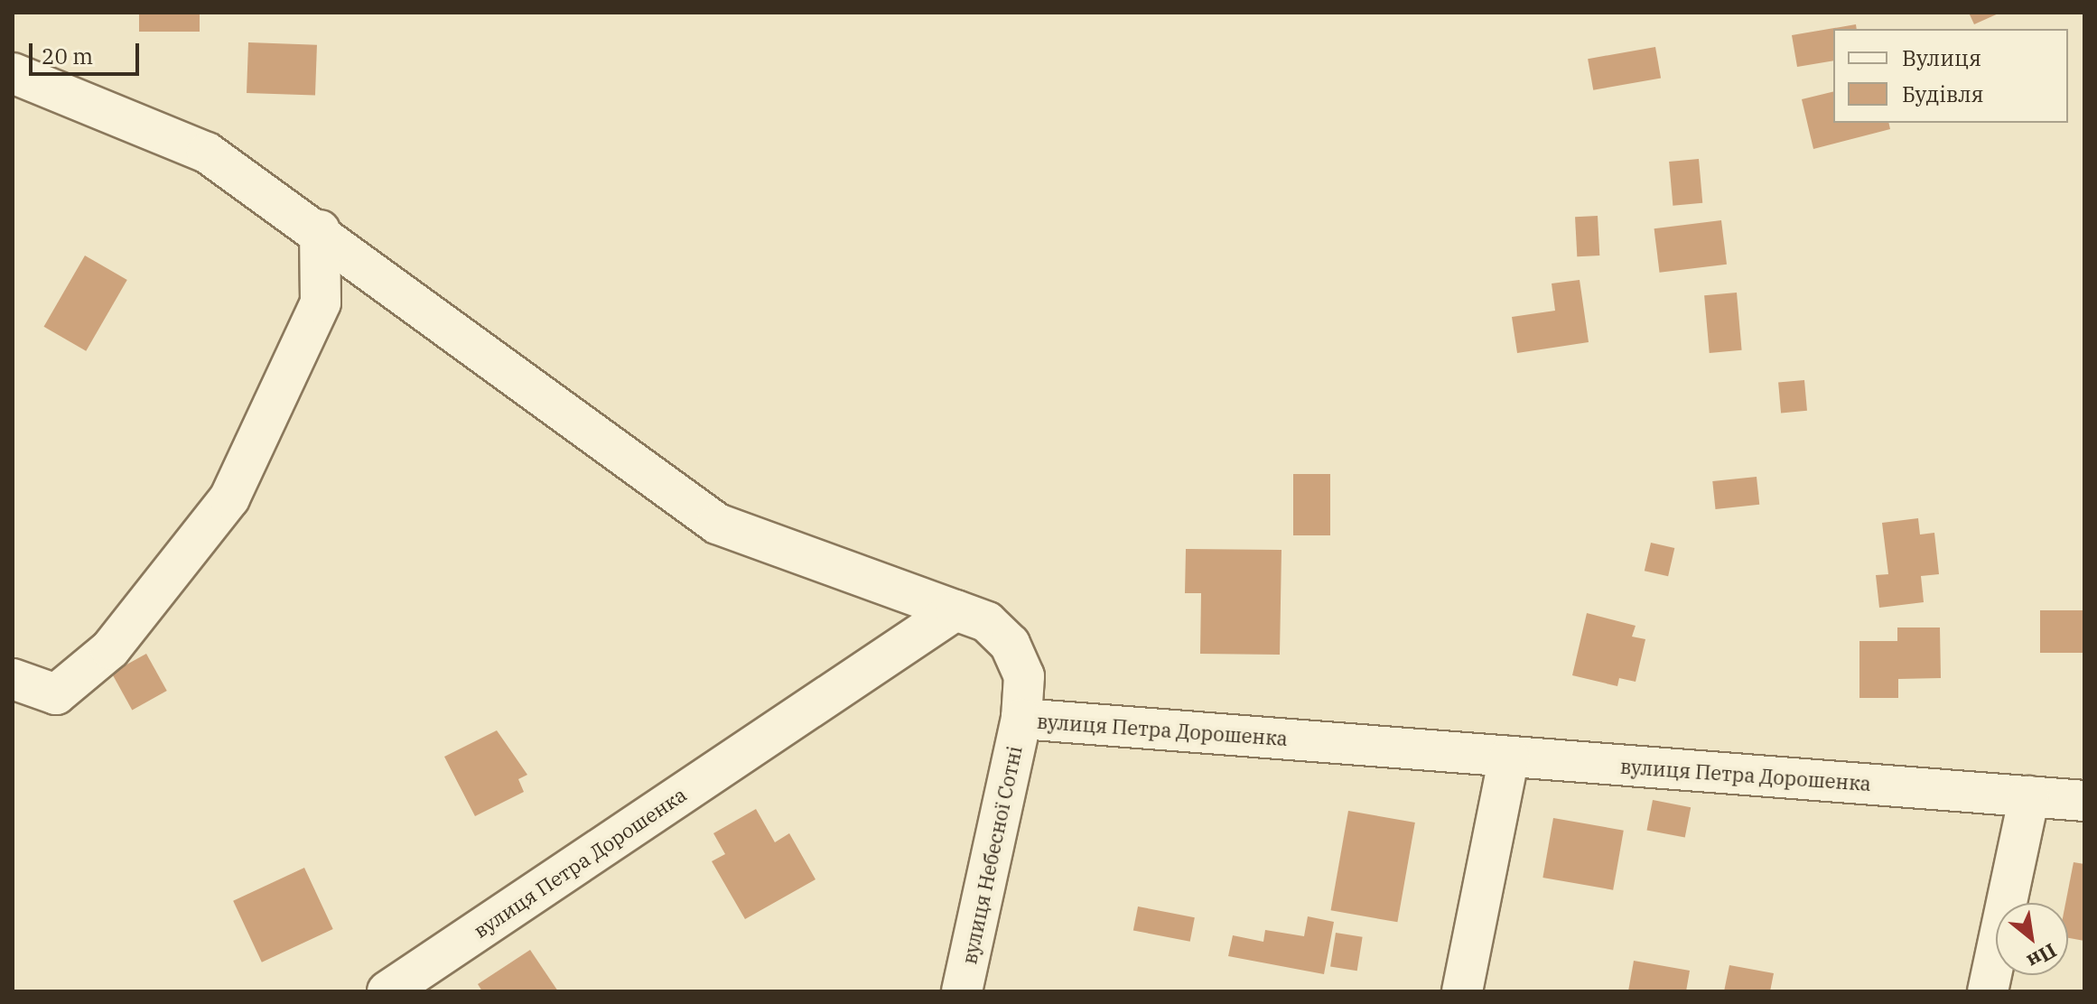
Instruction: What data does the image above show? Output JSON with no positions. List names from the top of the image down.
{
  "streets": {
    "street": ["вулиця Петра Дорошенка", "вулиця Небесної Сотні"]
  },
  "crossings": [
    ["вулиця Петра Дорошенка", "вулиця Небесної Сотні"]
  ],
  "legend": ["Вулиця", "Будівля"],
  "scale_bar": "20 m",
  "north": "bottom right"
}
